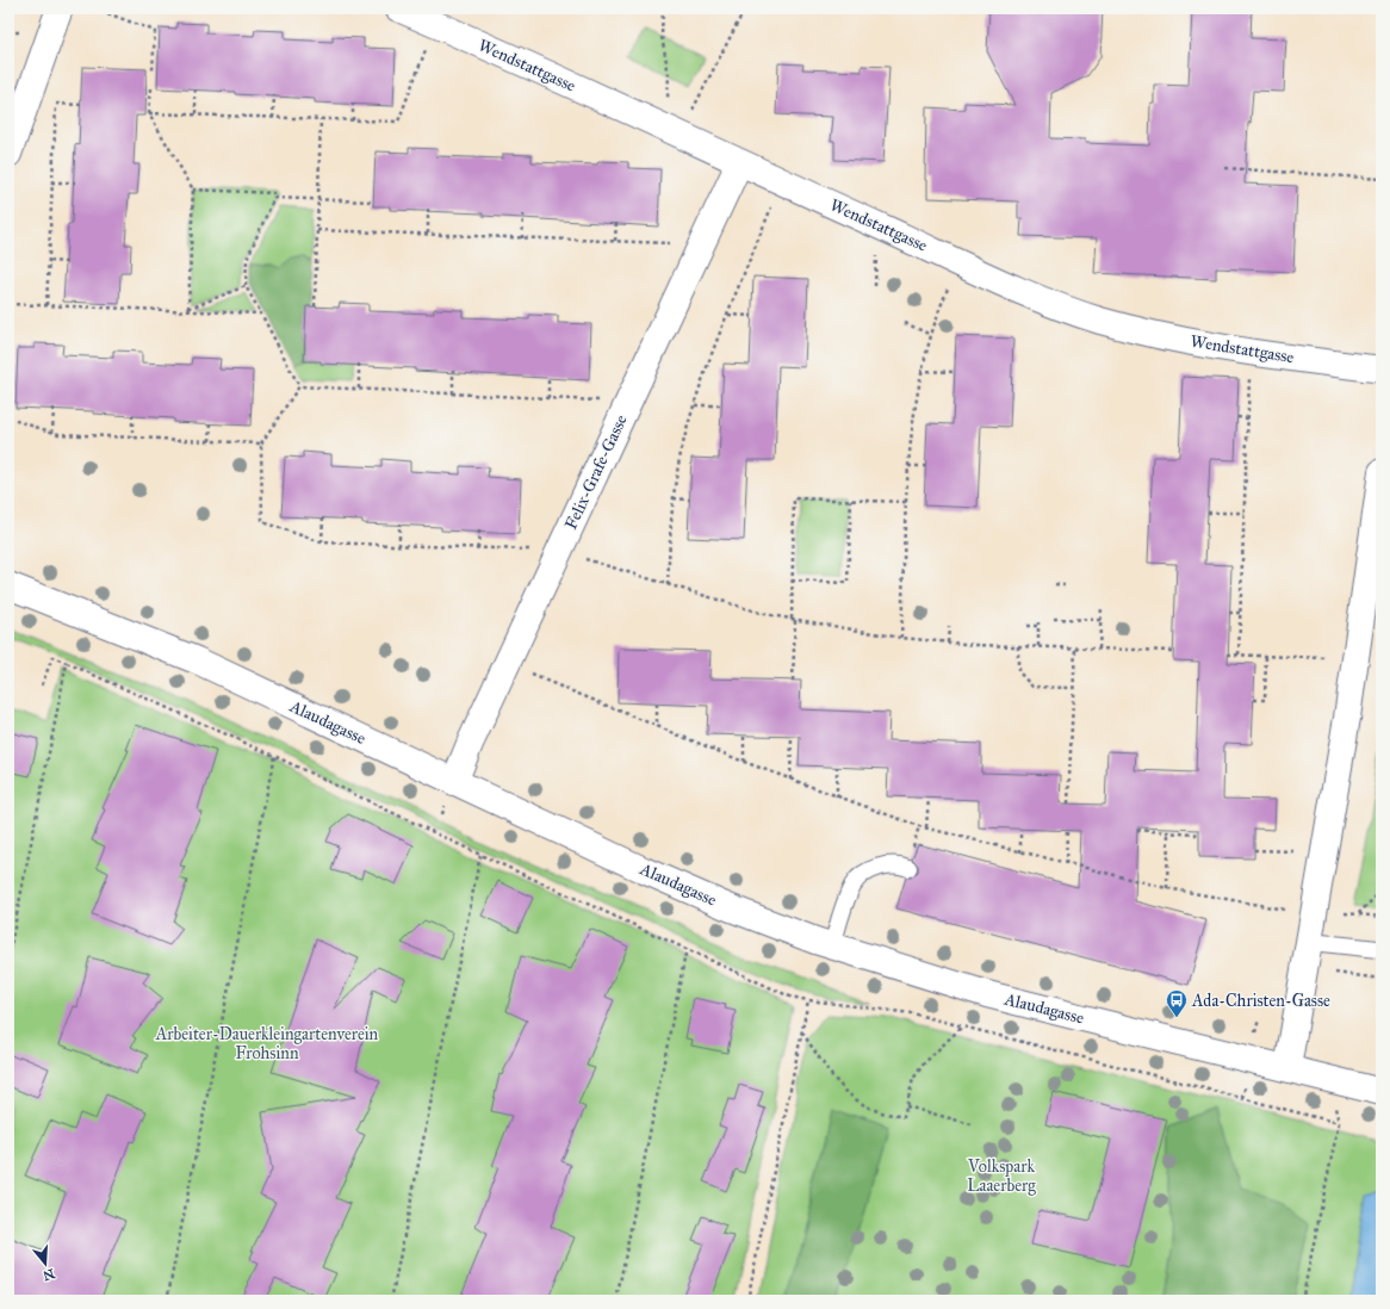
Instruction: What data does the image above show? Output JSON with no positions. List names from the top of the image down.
{
  "streets": {
    "street": ["Wendstattgasse", "Felix-Grafe-Gasse", "Alaudagasse"]
  },
  "crossings": [
    ["Wendstattgasse", "Felix-Grafe-Gasse"],
    ["Felix-Grafe-Gasse", "Alaudagasse"]
  ],
  "parks": ["Arbeiter-Dauerkleingartenverein Frohsinn", "Volkspark Laaerberg"],
  "places": {
    "bus stop": ["Ada-Christen-Gasse"]
  },
  "north": "bottom"
}
